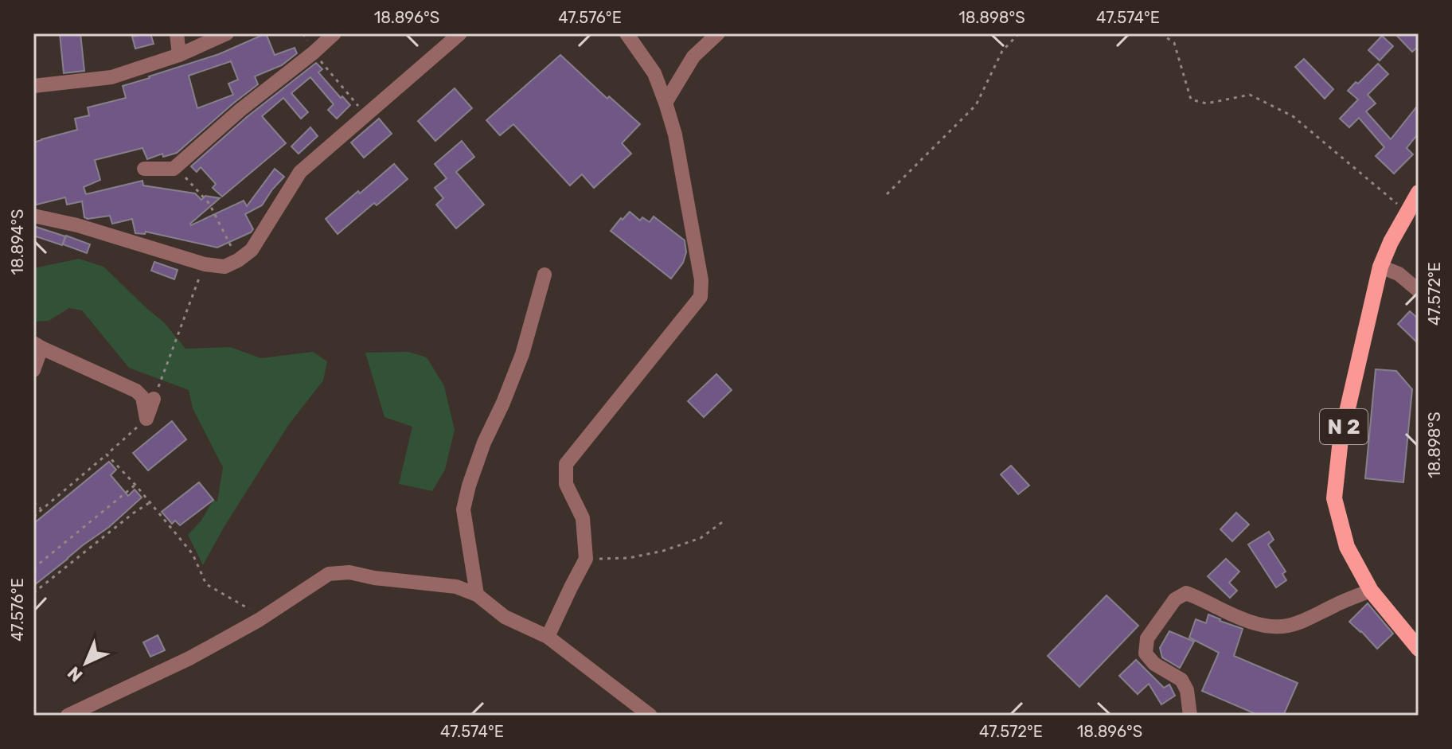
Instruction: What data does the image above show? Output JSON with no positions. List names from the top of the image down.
{
  "streets": {
    "main road": ["N 2"]
  },
  "north": "bottom left",
  "coordinates": [
    "18.896°S",
    "47.576°E",
    "18.898°S",
    "47.574°E",
    "18.894°S",
    "47.572°E"
  ]
}
